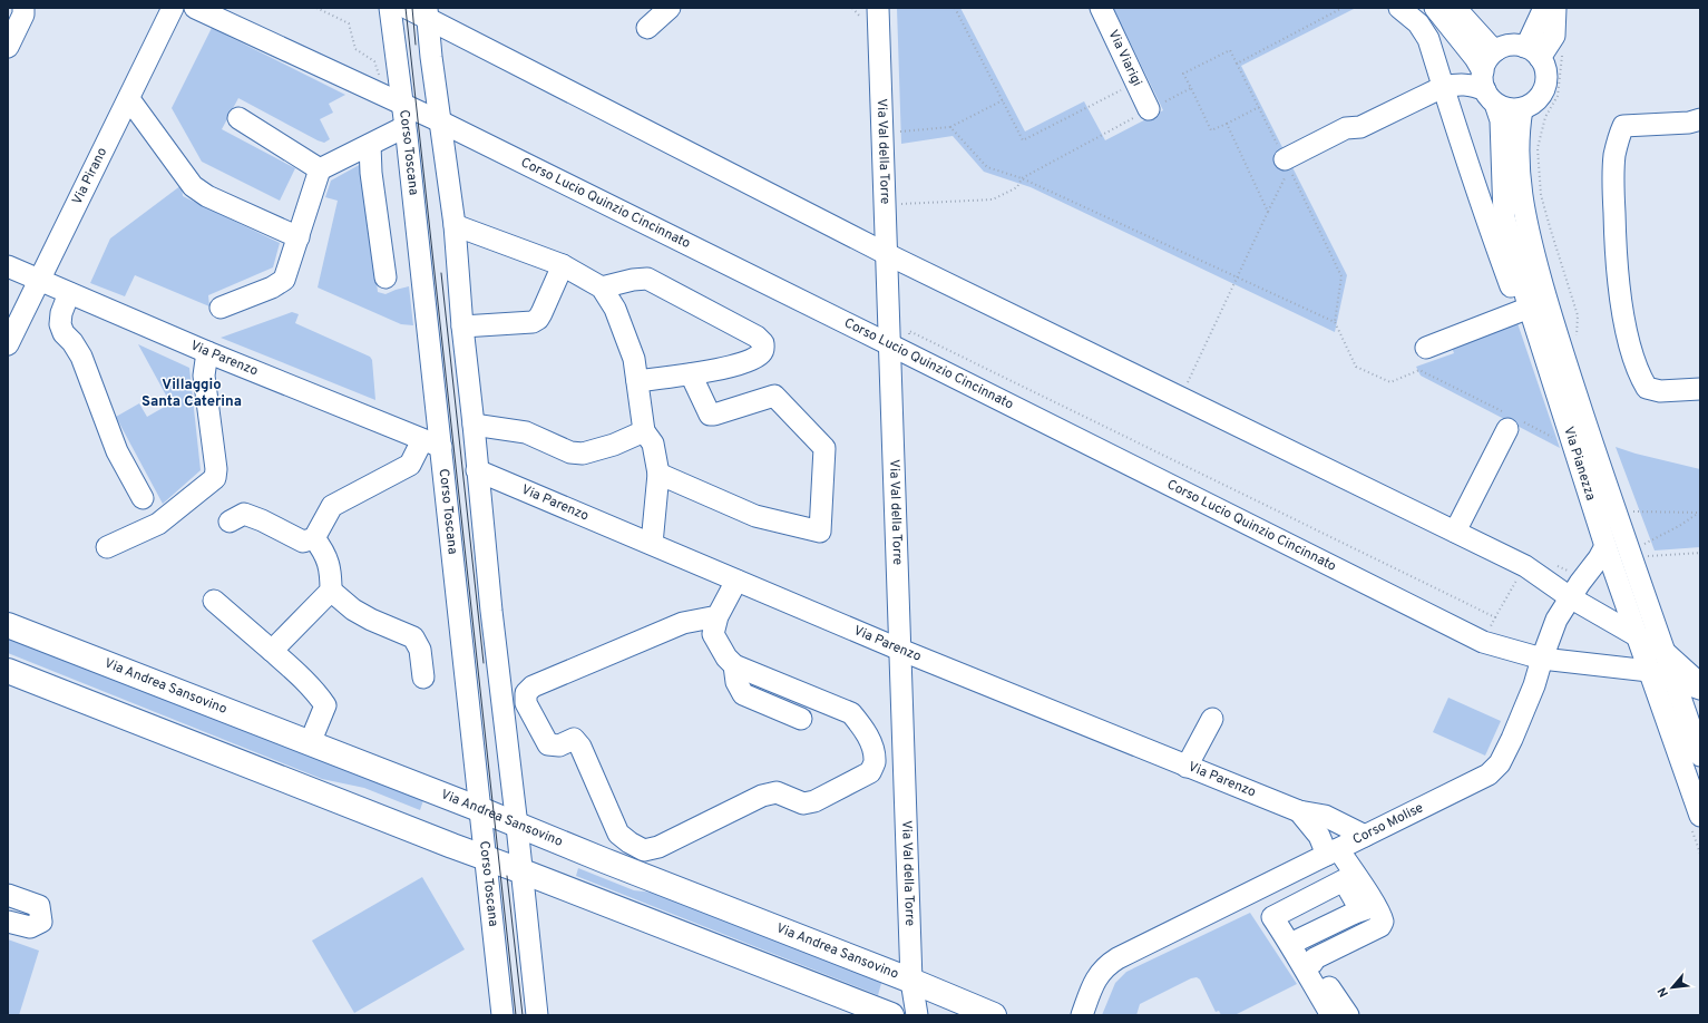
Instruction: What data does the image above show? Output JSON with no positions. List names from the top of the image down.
{
  "streets": {
    "main road": ["Via Andrea Sansovino"],
    "street": [
      "Via Viarigi",
      "Via Val della Torre",
      "Corso Toscana",
      "Via Pirano",
      "Corso Lucio Quinzio Cincinnato",
      "Via Parenzo",
      "Via Pianezza",
      "Corso Molise"
    ]
  },
  "crossings": [
    ["Via Val della Torre", "Corso Lucio Quinzio Cincinnato"],
    ["Via Val della Torre", "Via Parenzo"],
    ["Via Val della Torre", "Via Andrea Sansovino"],
    ["Corso Toscana", "Corso Lucio Quinzio Cincinnato"],
    ["Corso Toscana", "Via Parenzo"],
    ["Corso Toscana", "Via Andrea Sansovino"],
    ["Via Pirano", "Via Parenzo"],
    ["Corso Lucio Quinzio Cincinnato", "Via Pianezza"],
    ["Corso Lucio Quinzio Cincinnato", "Corso Molise"],
    ["Via Parenzo", "Corso Molise"],
    ["Via Pianezza", "Corso Molise"]
  ],
  "districts": ["Villaggio Santa Caterina"],
  "north": "bottom left"
}
